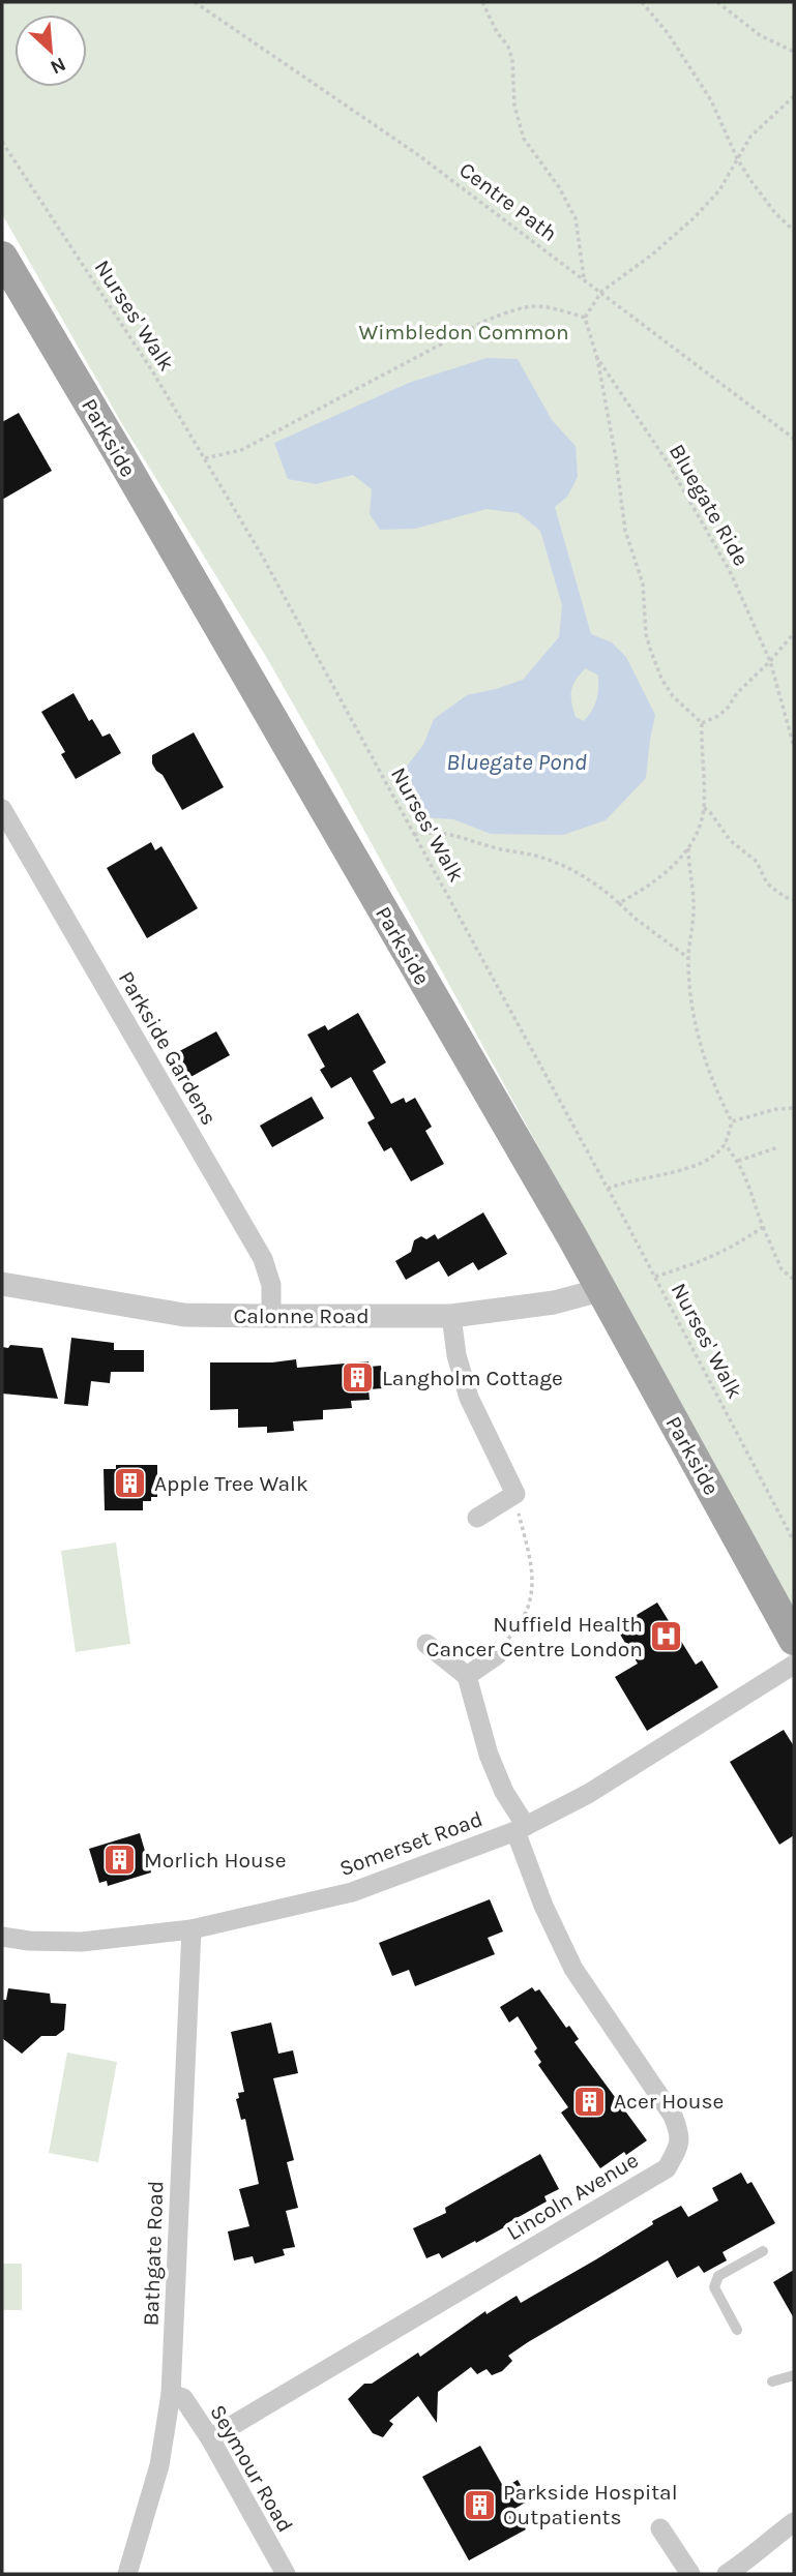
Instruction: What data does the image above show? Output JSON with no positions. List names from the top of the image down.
{
  "streets": {
    "main road": ["Parkside"],
    "street": [
      "Parkside Gardens",
      "Calonne Road",
      "Somerset Road",
      "Lincoln Avenue",
      "Bathgate Road",
      "Seymour Road"
    ],
    "path": ["Centre Path", "Nurses' Walk", "Bluegate Ride"]
  },
  "crossings": [
    ["Parkside", "Calonne Road"],
    ["Parkside Gardens", "Calonne Road"],
    ["Somerset Road", "Lincoln Avenue"],
    ["Somerset Road", "Bathgate Road"],
    ["Lincoln Avenue", "Seymour Road"],
    ["Bathgate Road", "Seymour Road"]
  ],
  "water": ["Bluegate Pond"],
  "parks": ["Wimbledon Common"],
  "places": {
    "building": [
      "Langholm Cottage",
      "Apple Tree Walk",
      "Morlich House",
      "Acer House",
      "Parkside Hospital Outpatients"
    ],
    "hospital": ["Nuffield Health Cancer Centre London"]
  },
  "north": "bottom right"
}
